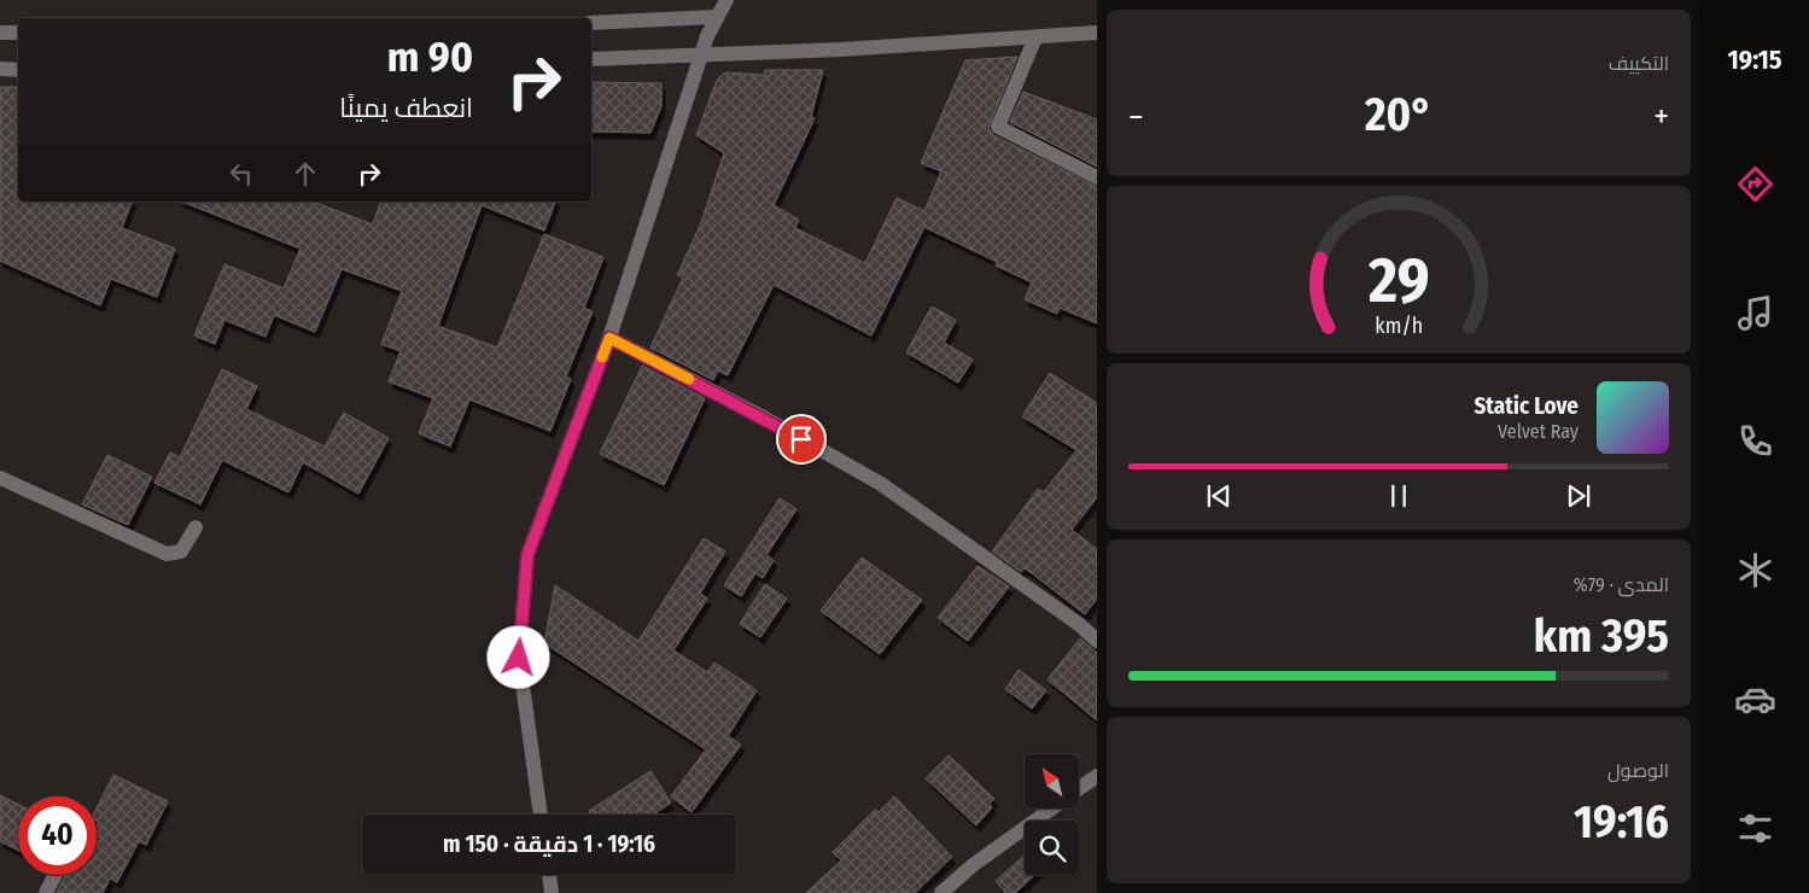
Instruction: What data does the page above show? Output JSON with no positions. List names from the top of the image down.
{
  "north": "top left",
  "page": {
    "tabs": "19:15",
    "tile": [
      "التكييف",
      ["المدى · 79%", "395 km"],
      ["الوصول", "19:16"]
    ],
    "turn": ["90 m", "انعطف يمينًا"],
    "heat": ["−", "20°", "+"],
    "song": ["Static Love", "Velvet Ray"],
    "limit": "40",
    "trip": "19:16 · 1 دقيقة · 150 m",
    "gauge": ["29", "km/h"]
  }
}
